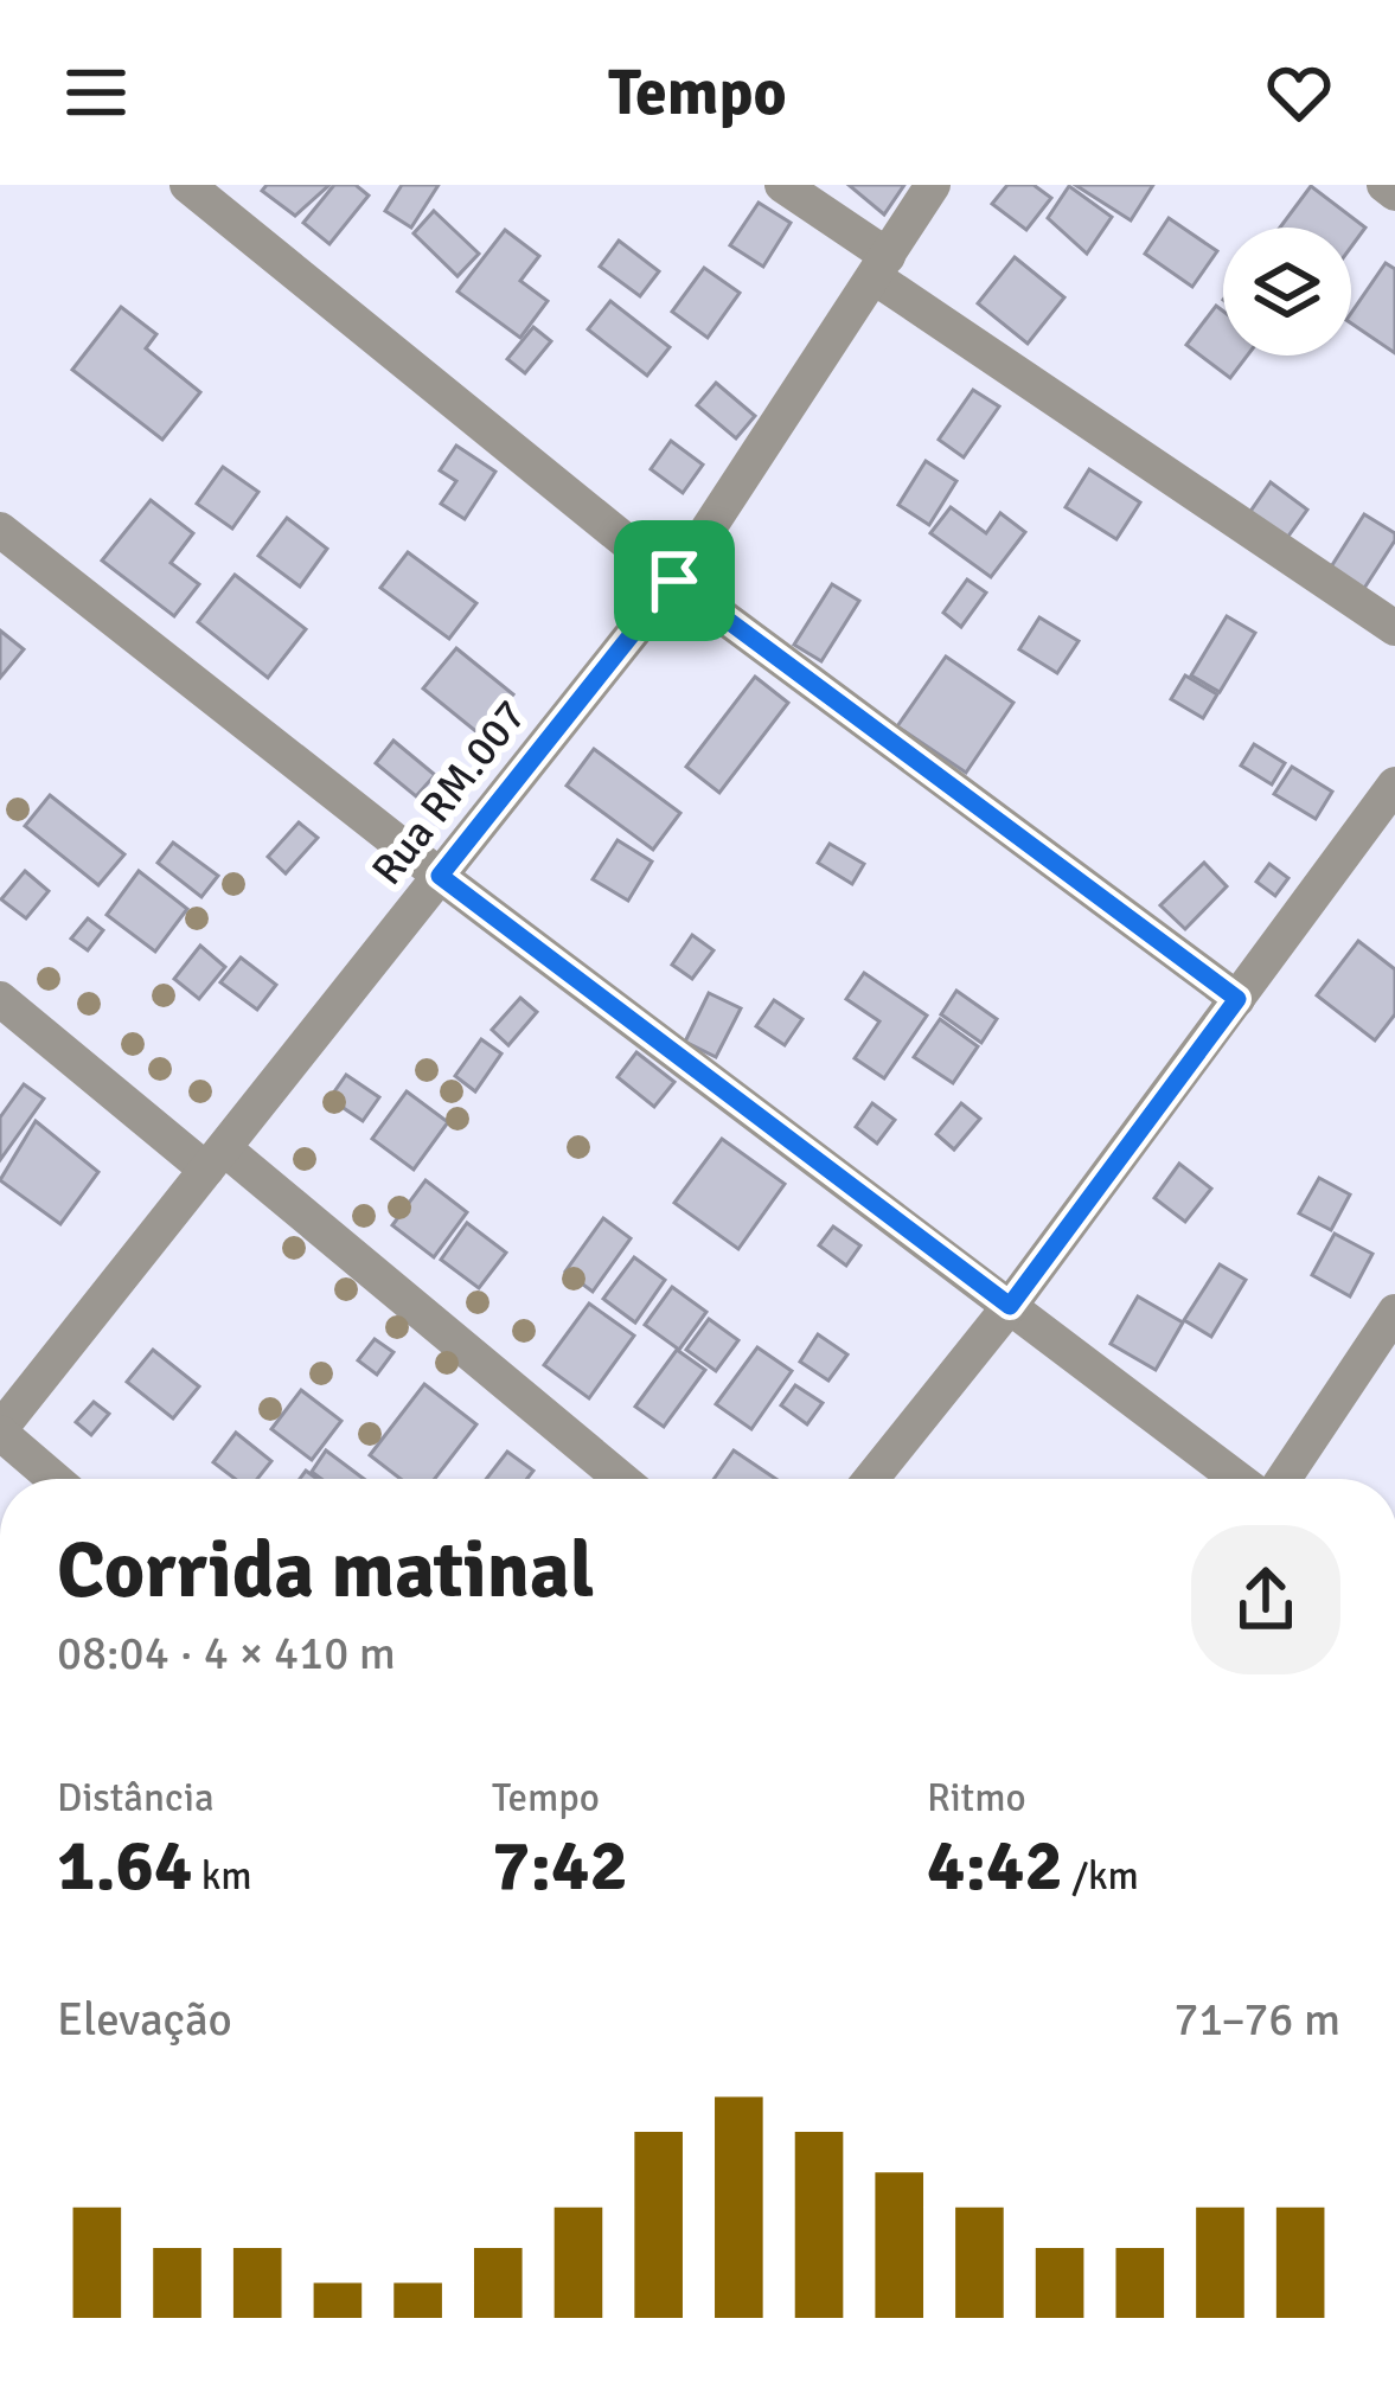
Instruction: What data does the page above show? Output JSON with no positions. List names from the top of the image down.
{
  "streets": {
    "street": ["Rua RM.007"]
  },
  "page": {
    "header": "Tempo",
    "heading": ["Corrida matinal", "08:04 · 4 × 410 m"],
    "stats": [
      ["Distância", "1.64 km"],
      ["Tempo", "7:42"],
      ["Ritmo", "4:42 /km"]
    ],
    "chart": ["Elevação", "71–76 m"]
  }
}
